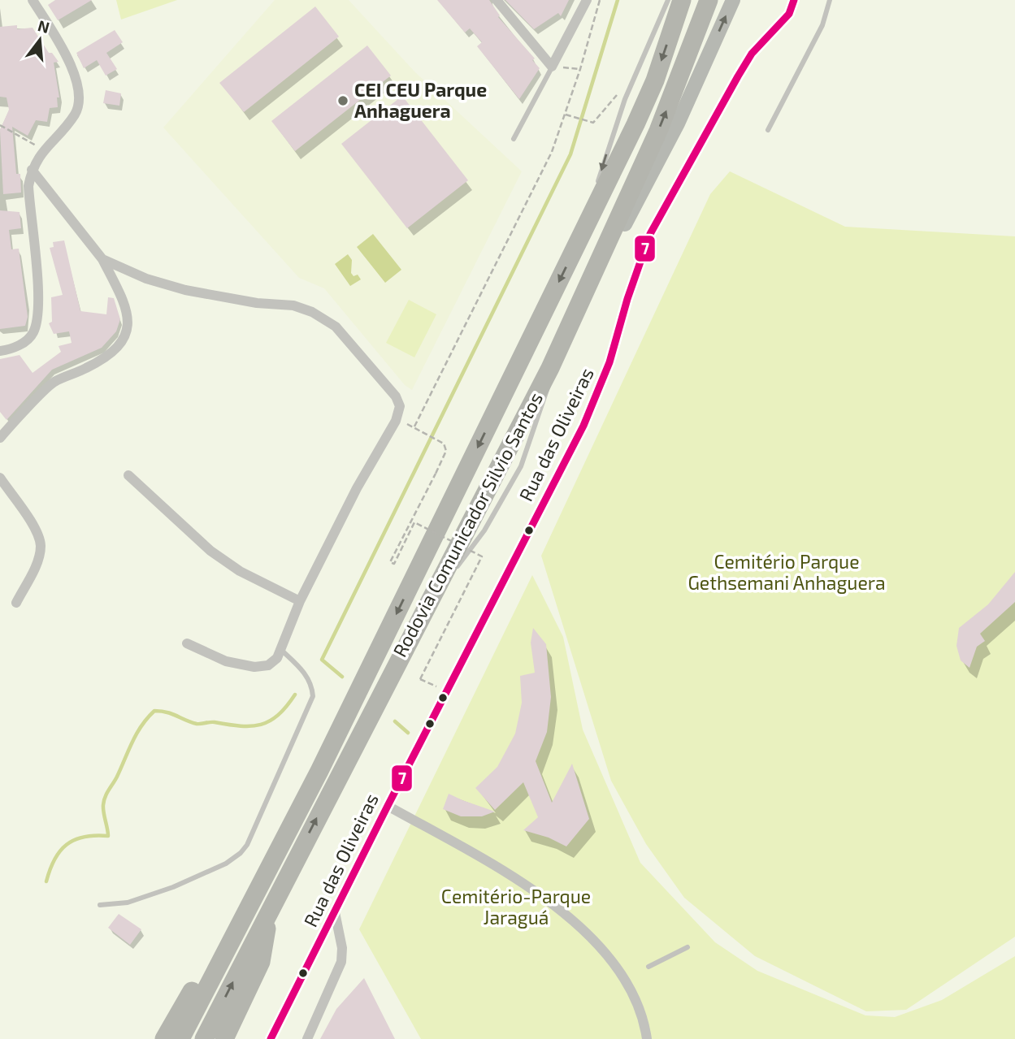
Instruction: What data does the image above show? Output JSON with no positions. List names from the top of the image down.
{
  "streets": {
    "highway": ["Rodovia Comunicador Silvio Santos"],
    "street": ["Rua das Oliveiras"]
  },
  "parks": ["Cemitério Parque Gethsemani Anhaguera", "Cemitério-Parque Jaraguá"],
  "places": ["CEI CEU Parque Anhaguera"],
  "lines": ["transit line 7"],
  "north": "top"
}
